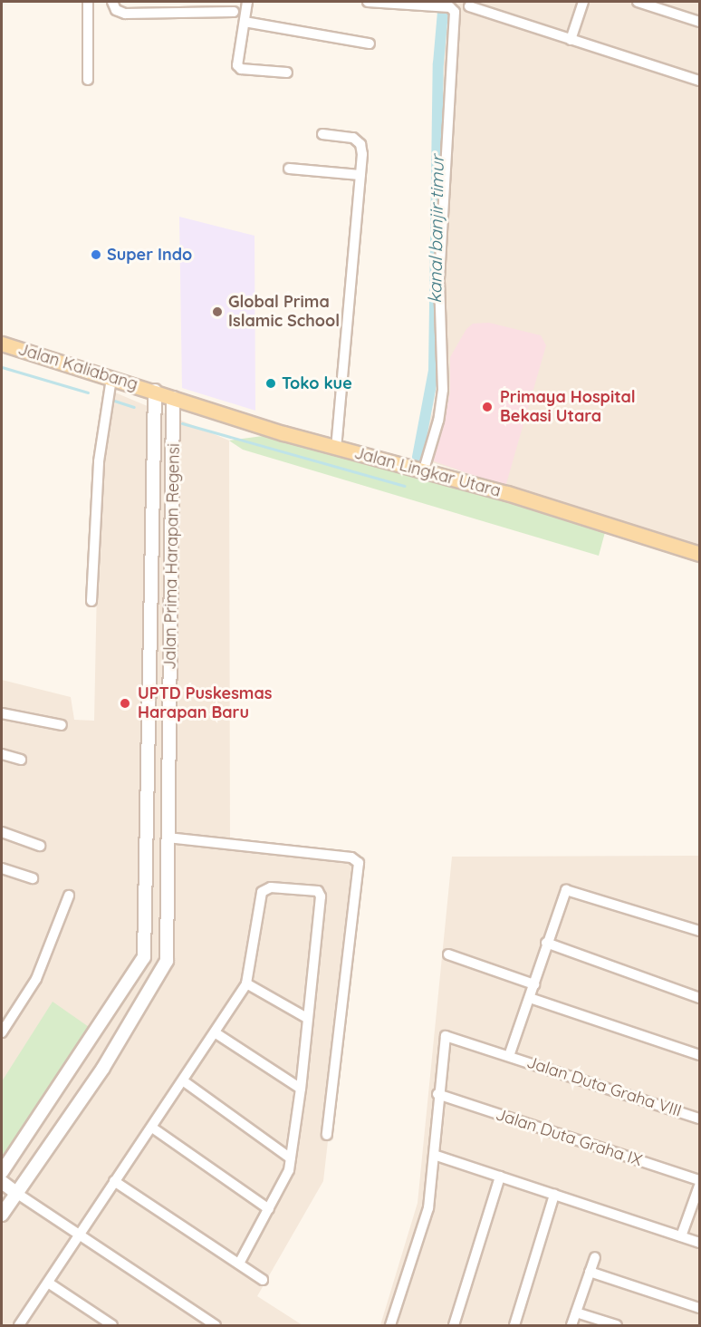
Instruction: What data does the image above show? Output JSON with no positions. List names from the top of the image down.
{
  "streets": {
    "main road": ["Jalan Kaliabang", "Jalan Lingkar Utara"],
    "street": ["Jalan Prima Harapan Regensi", "Jalan Duta Graha VIII", "Jalan Duta Graha IX"]
  },
  "crossings": [
    ["Jalan Kaliabang", "Jalan Lingkar Utara"],
    ["Jalan Kaliabang", "Jalan Prima Harapan Regensi"],
    ["Jalan Lingkar Utara", "Jalan Prima Harapan Regensi"],
    ["Jalan Duta Graha VIII", "Jalan Duta Graha IX"]
  ],
  "water": ["kanal banjir timur"],
  "places": [
    "Super Indo",
    "Global Prima Islamic School",
    "Toko kue",
    "Primaya Hospital Bekasi Utara",
    "UPTD Puskesmas Harapan Baru"
  ]
}
